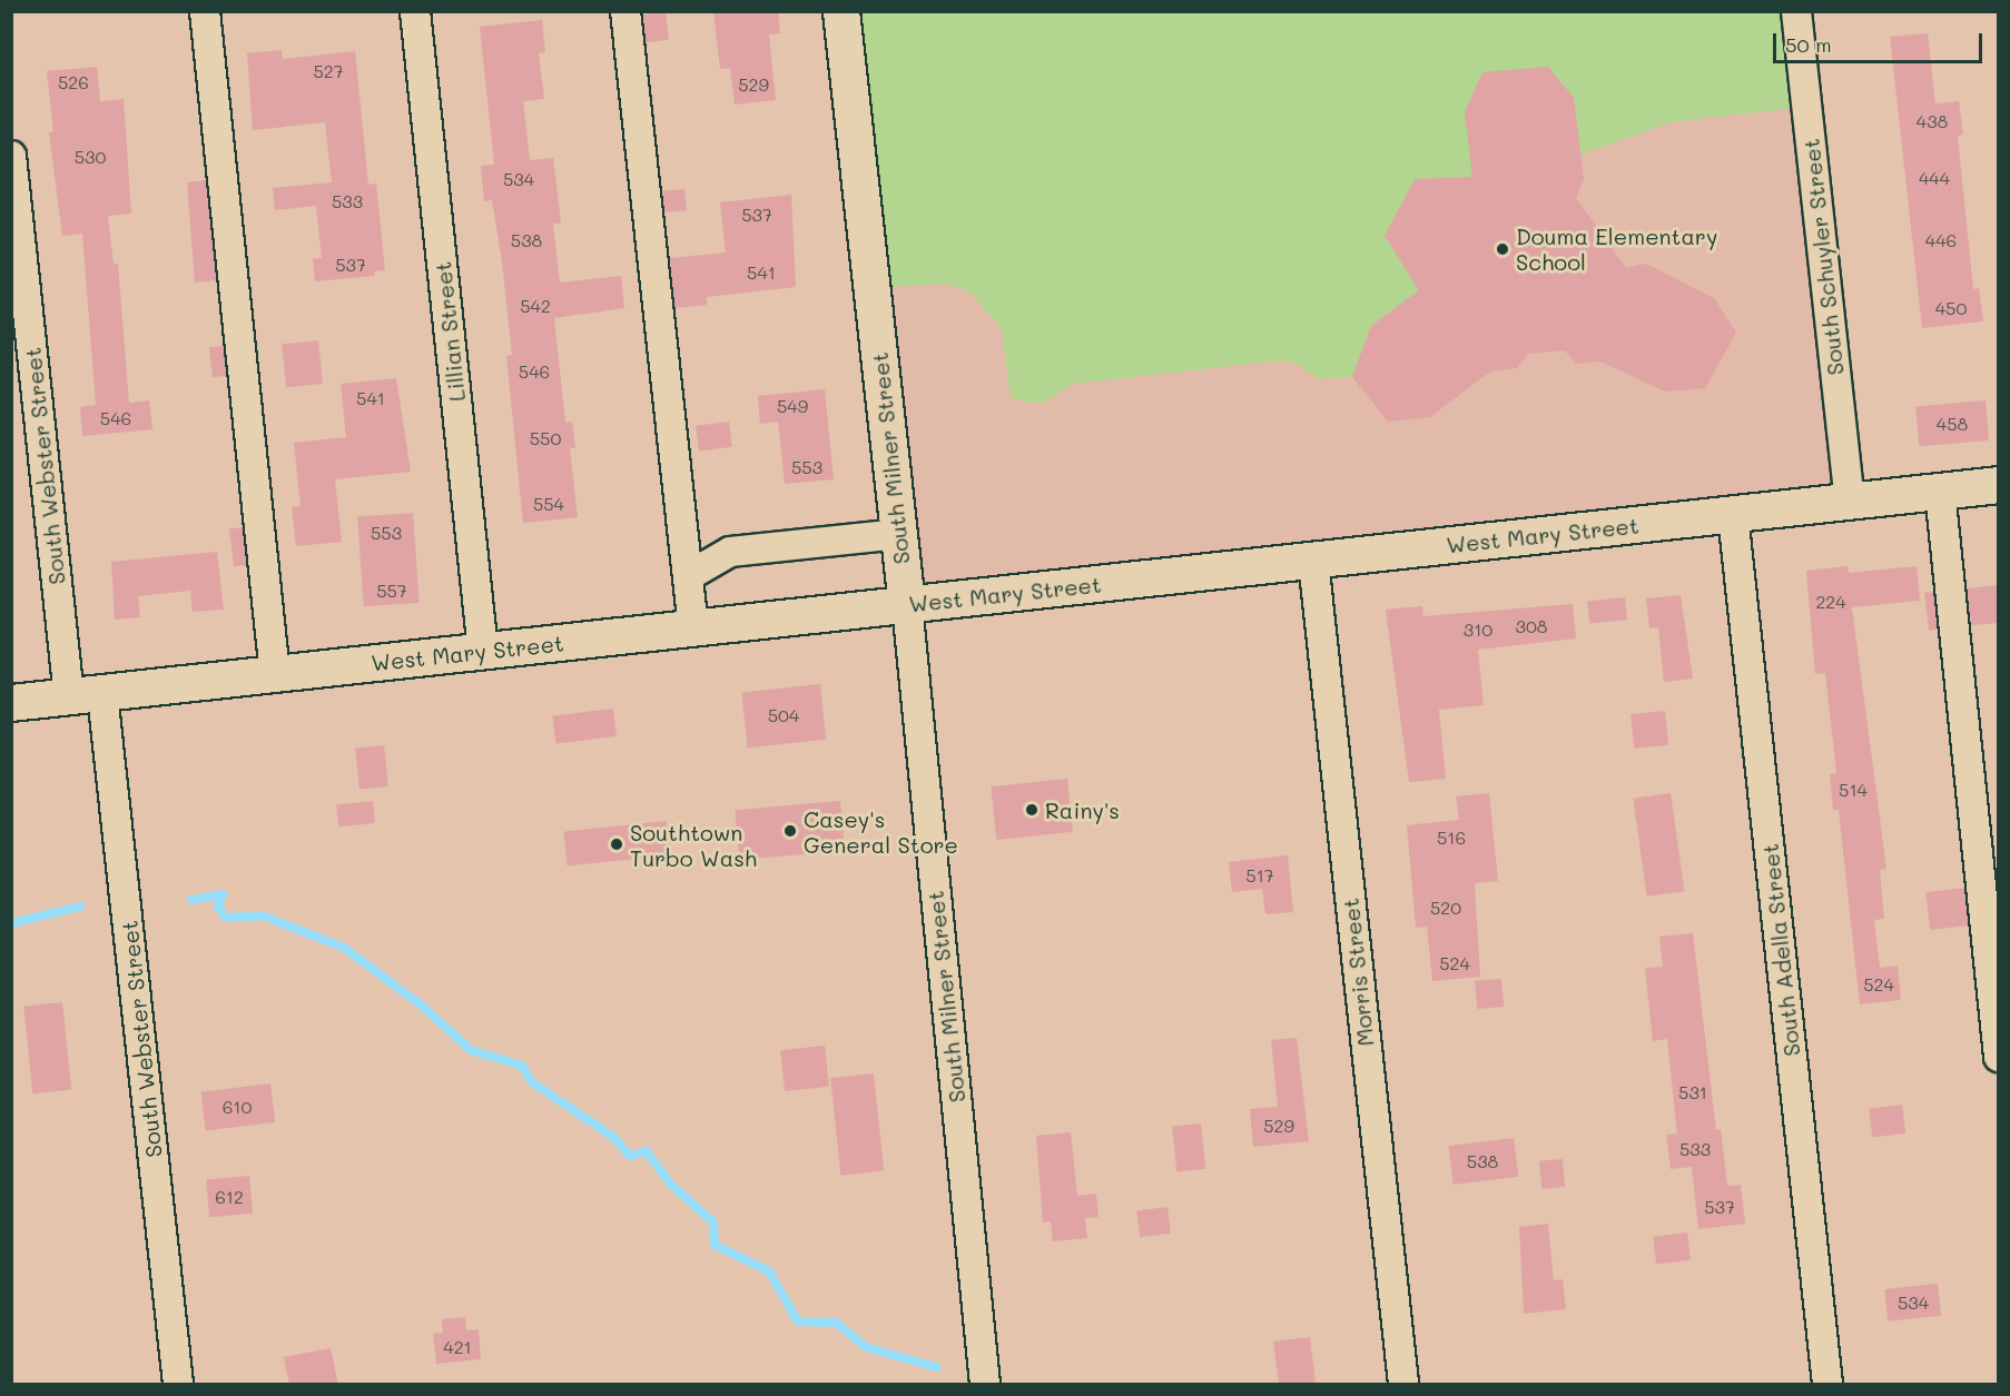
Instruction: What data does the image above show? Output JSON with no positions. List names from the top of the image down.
{
  "streets": {
    "main road": ["South Milner Street", "West Mary Street"],
    "street": [
      "South Schuyler Street",
      "Lillian Street",
      "South Webster Street",
      "South Adella Street",
      "Morris Street"
    ]
  },
  "crossings": [
    ["South Schuyler Street", "West Mary Street"],
    ["Lillian Street", "West Mary Street"],
    ["South Milner Street", "West Mary Street"],
    ["South Webster Street", "West Mary Street"],
    ["West Mary Street", "South Adella Street"],
    ["West Mary Street", "Morris Street"]
  ],
  "places": [
    "Douma Elementary School",
    "Rainy's",
    "Casey's General Store",
    "Southtown Turbo Wash"
  ],
  "house_numbers": [
    "527",
    "526",
    "529",
    "438",
    "530",
    "444",
    "534",
    "533",
    "537",
    "538",
    "446",
    "537",
    "541",
    "542",
    "450",
    "546",
    "541",
    "549",
    "546",
    "458",
    "550",
    "553",
    "554",
    "553",
    "557",
    "224",
    "308",
    "310",
    "504",
    "514",
    "516",
    "517",
    "520",
    "524",
    "524",
    "531",
    "610",
    "529",
    "533",
    "538",
    "612",
    "537",
    "534",
    "421"
  ],
  "scale_bar": "50 m"
}
